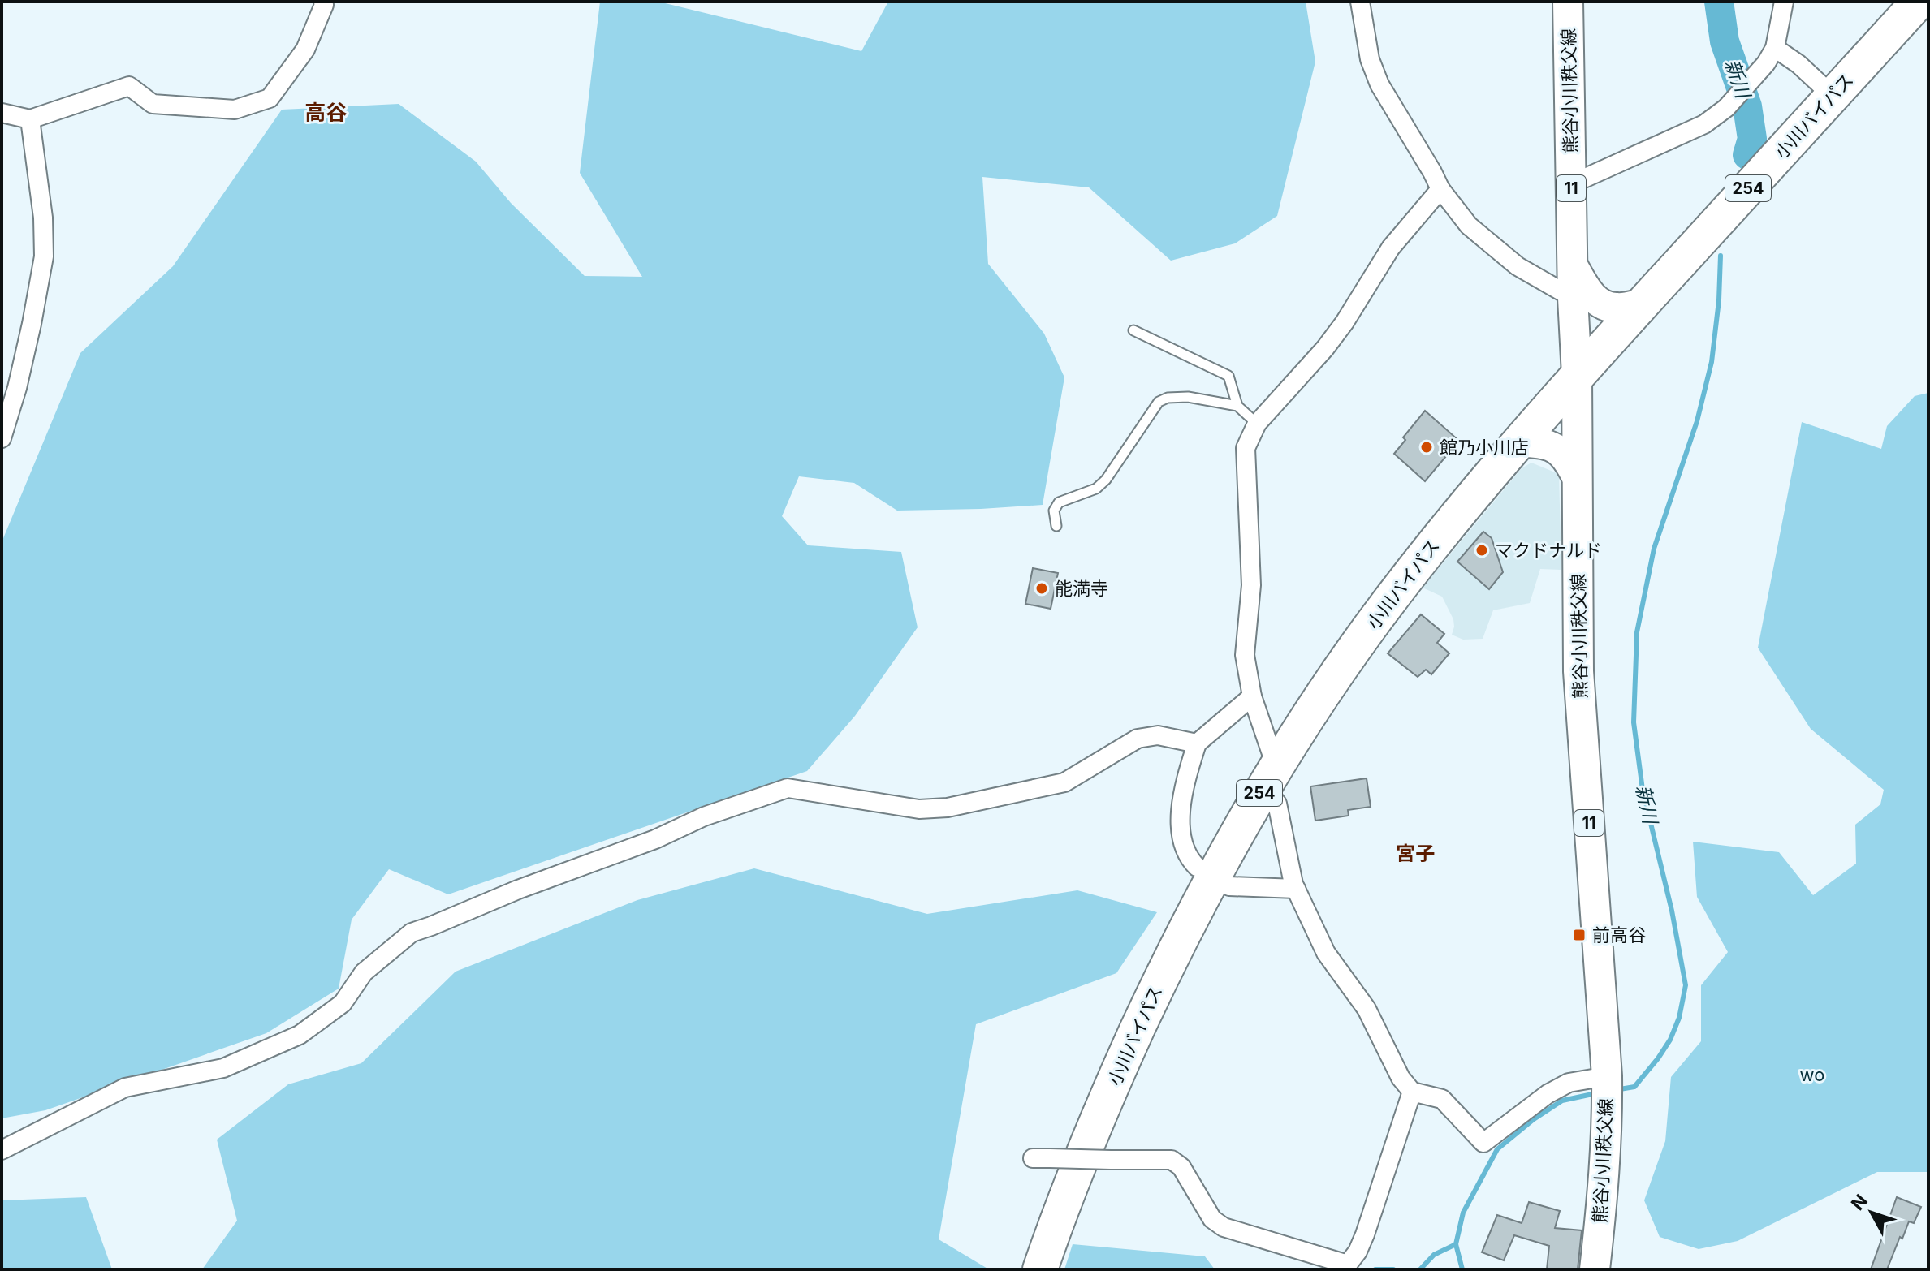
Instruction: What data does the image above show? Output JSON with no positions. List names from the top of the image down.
{
  "streets": {
    "highway": ["小川バイパス", "254"],
    "main road": ["熊谷小川秩父線", "11"]
  },
  "crossings": [
    ["熊谷小川秩父線", "小川バイパス"]
  ],
  "districts": ["高谷", "宮子"],
  "water": ["新川"],
  "parks": ["wo"],
  "places": {
    "other": ["館乃小川店", "マクドナルド", "能満寺"],
    "transit": ["前高谷"]
  },
  "north": "top left"
}
